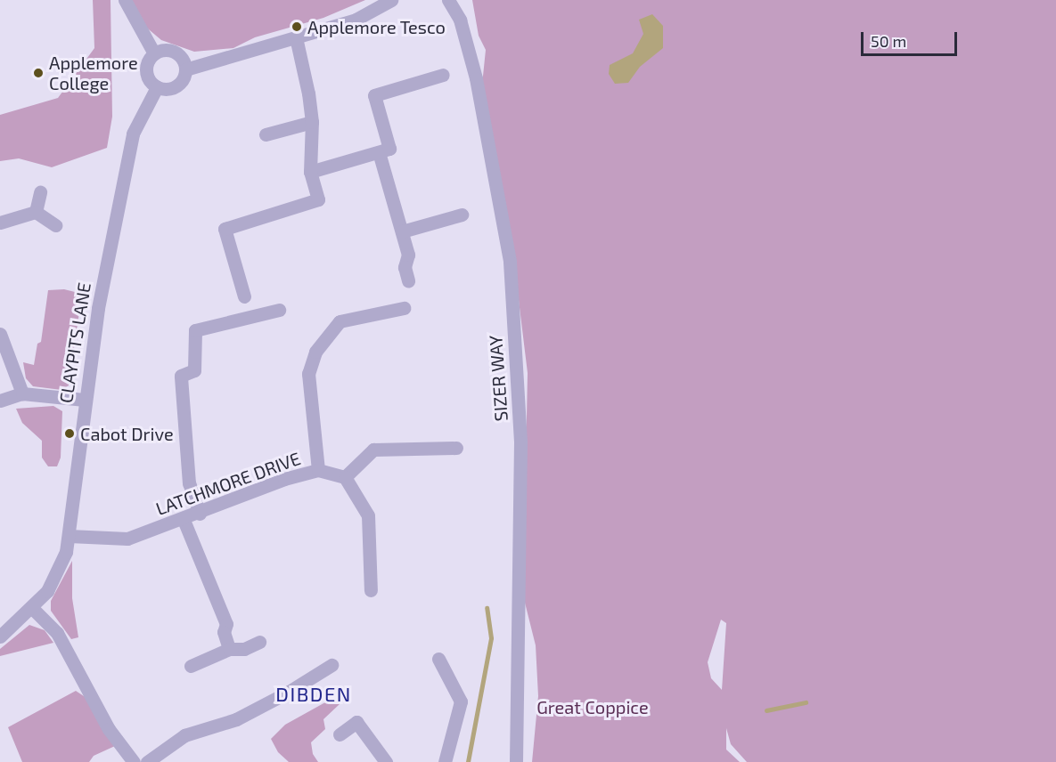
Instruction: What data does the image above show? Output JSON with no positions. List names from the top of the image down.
{
  "streets": {
    "street": ["CLAYPITS LANE", "SIZER WAY", "LATCHMORE DRIVE"]
  },
  "crossings": [
    ["CLAYPITS LANE", "LATCHMORE DRIVE"]
  ],
  "districts": ["DIBDEN"],
  "parks": ["Great Coppice"],
  "places": ["Applemore Tesco", "Applemore College", "Cabot Drive"],
  "scale_bar": "50 m"
}
